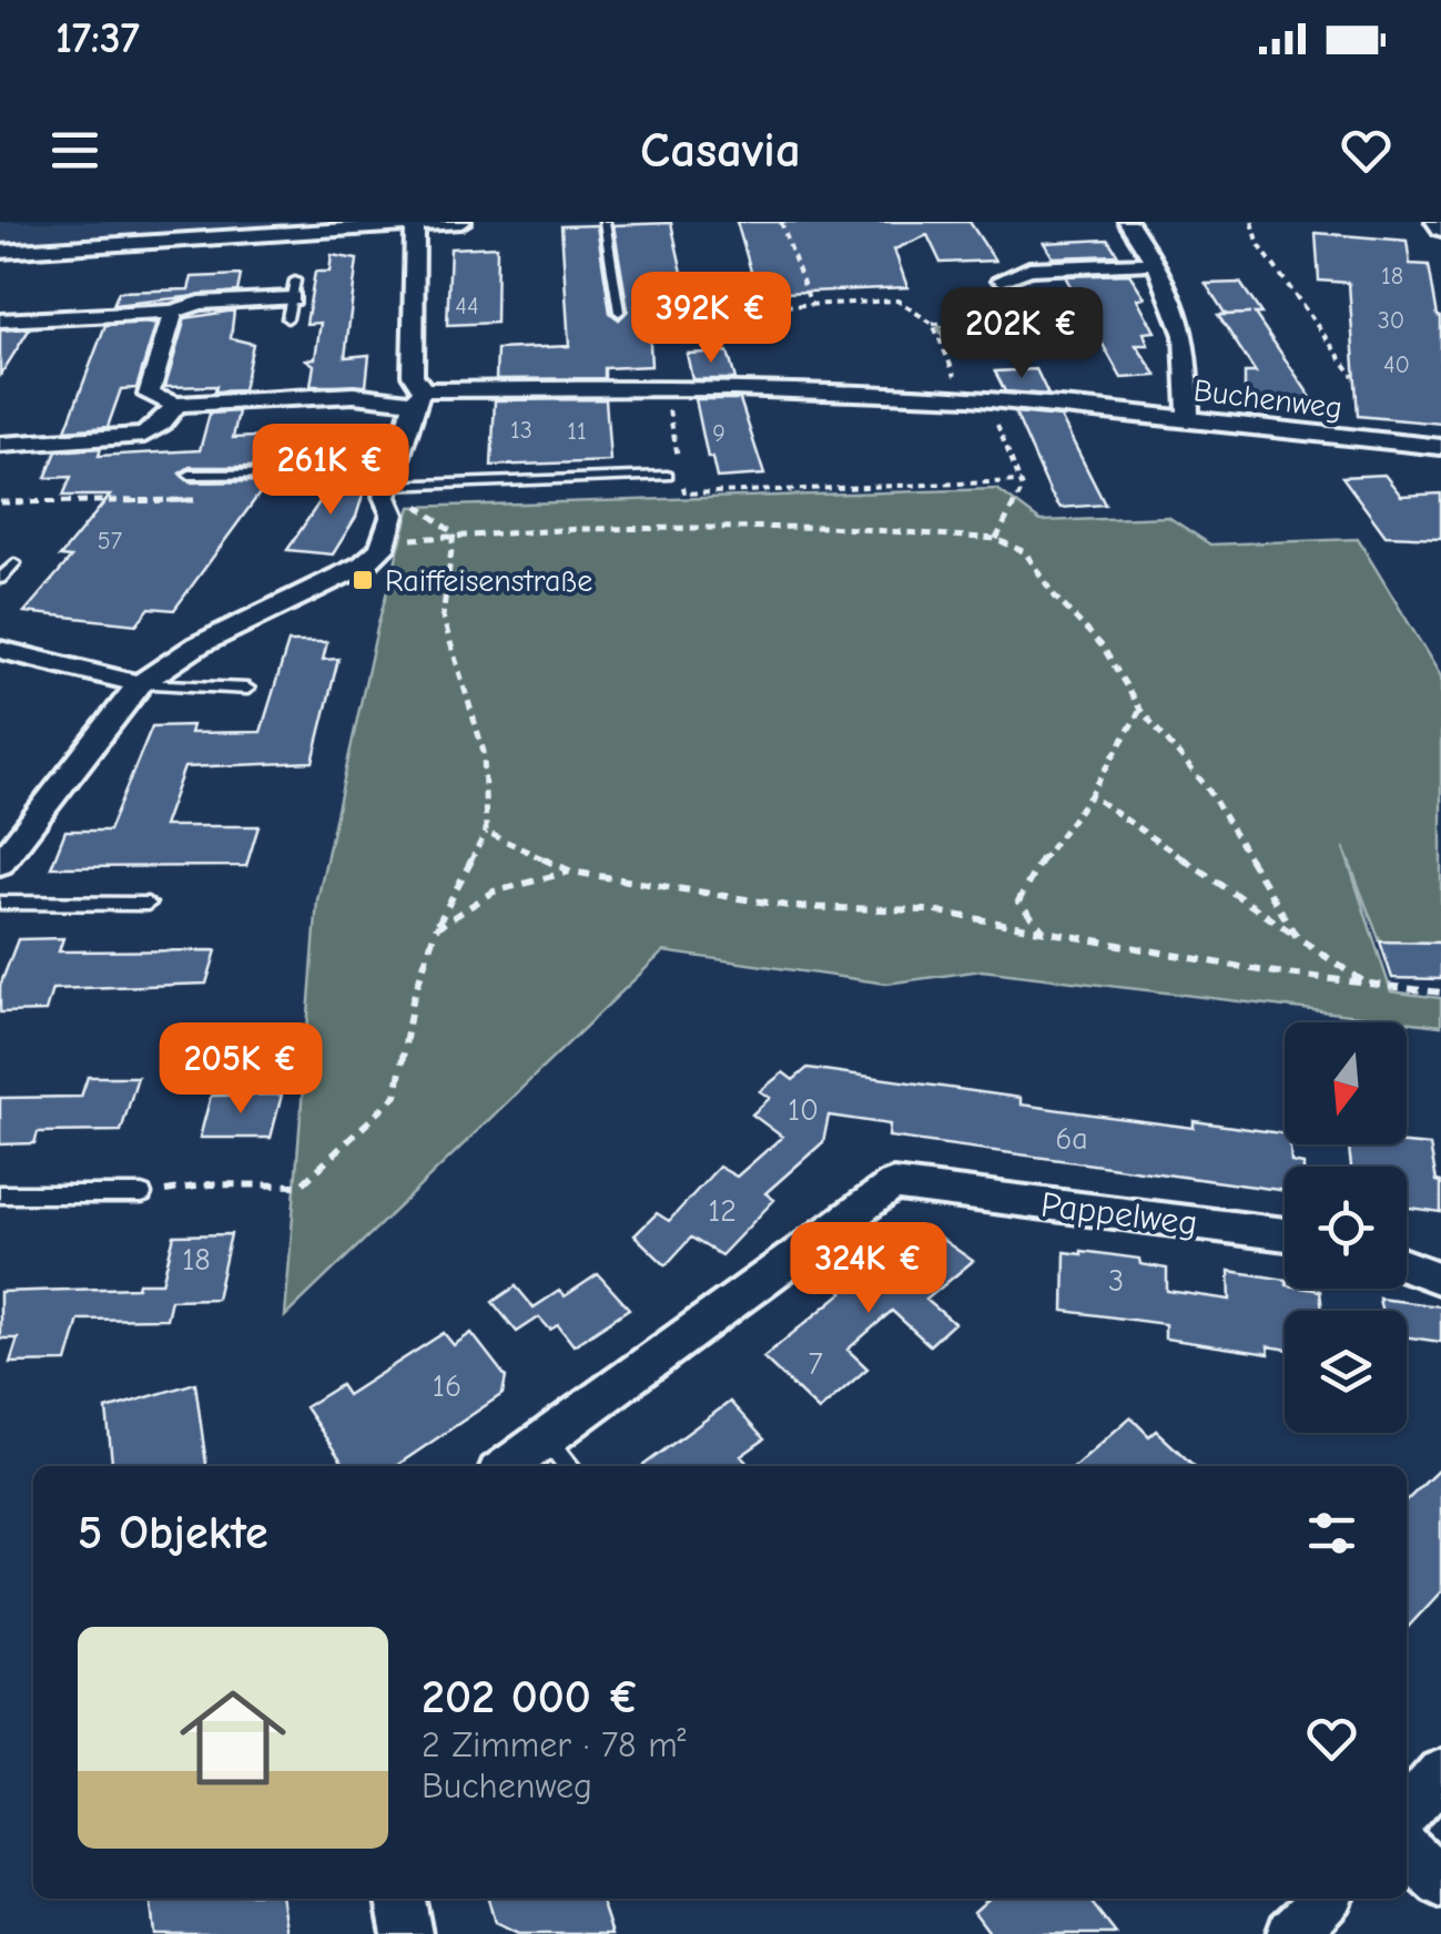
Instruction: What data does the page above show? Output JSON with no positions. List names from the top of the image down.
{
  "streets": {
    "street": ["Buchenweg", "Pappelweg"]
  },
  "places": {
    "transit": ["Raiffeisenstraße"]
  },
  "house_numbers": [
    "18",
    "44",
    "30",
    "40",
    "13",
    "11",
    "9",
    "57",
    "10",
    "6a",
    "12",
    "18",
    "3",
    "7",
    "16"
  ],
  "north": "bottom",
  "page": {
    "status": "17:37",
    "header": "Casavia",
    "price": [
      "392K €",
      "202K €",
      "261K €",
      "205K €",
      "324K €"
    ],
    "heading": "5 Objekte",
    "list": [
      {
        "name": "202 000 €",
        "note": "2 Zimmer · 78 m² · Buchenweg"
      }
    ]
  }
}
